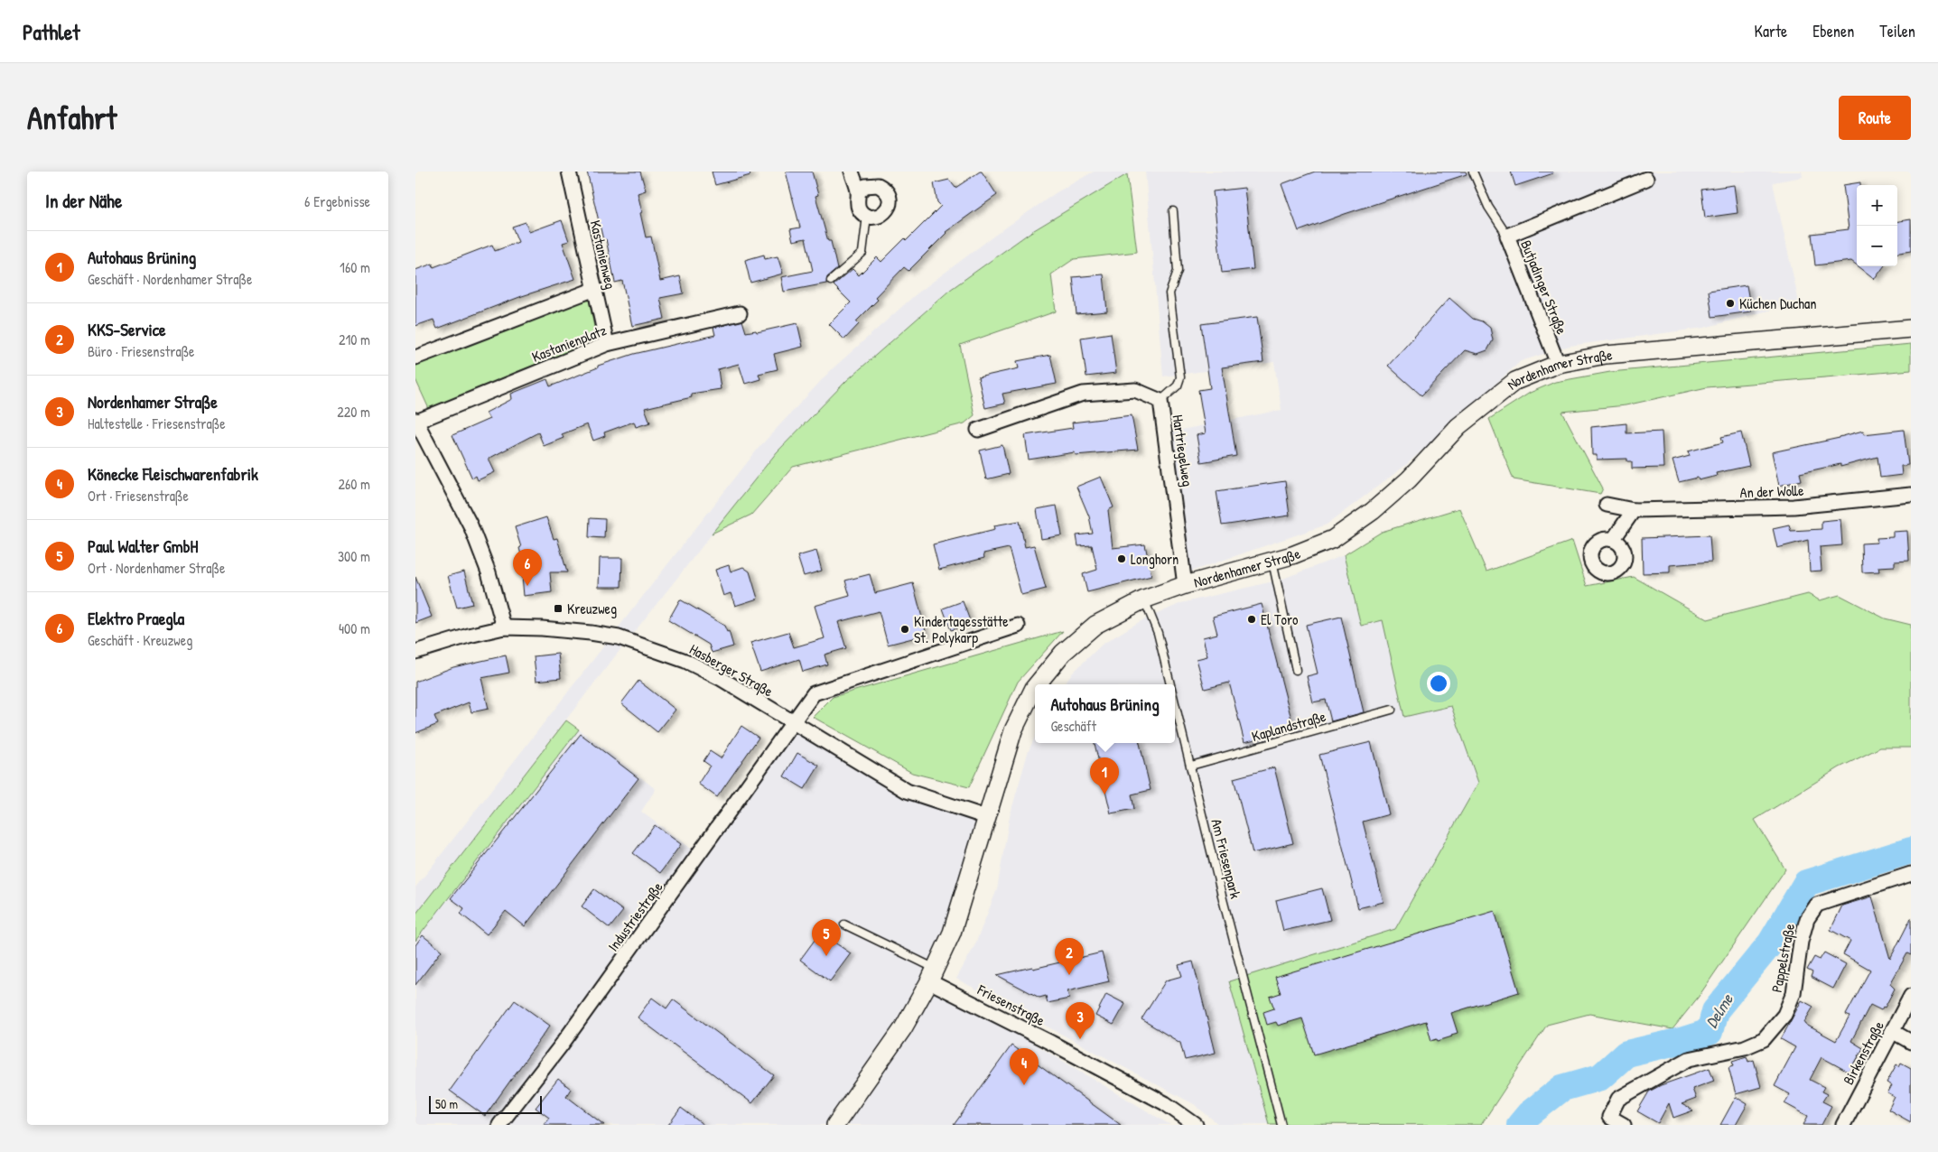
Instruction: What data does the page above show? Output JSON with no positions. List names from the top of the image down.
{
  "streets": {
    "street": [
      "Kastanienweg",
      "Butjadinger Straße",
      "Kastanienplatz",
      "Nordenhamer Straße",
      "Hartriegelweg",
      "An der Wolle",
      "Hasberger Straße",
      "Industriestraße",
      "Pappelstraße",
      "Friesenstraße",
      "Birkenstraße"
    ],
    "lane": ["Kaplandstraße", "Am Friesenpark"]
  },
  "crossings": [
    ["Kastanienweg", "Kastanienplatz"],
    ["Butjadinger Straße", "Nordenhamer Straße"],
    ["Nordenhamer Straße", "Hartriegelweg"],
    ["Nordenhamer Straße", "Hasberger Straße"],
    ["Nordenhamer Straße", "Am Friesenpark"],
    ["Nordenhamer Straße", "Friesenstraße"],
    ["Hasberger Straße", "Industriestraße"],
    ["Kaplandstraße", "Am Friesenpark"]
  ],
  "water": ["Delme"],
  "places": {
    "other": [
      "Küchen Duchan",
      "Longhorn",
      "El Toro",
      "Kindertagesstätte St. Polykarp"
    ],
    "transit": ["Kreuzweg"]
  },
  "scale_bar": "50 m",
  "page": {
    "header": "Pathlet",
    "nav": ["Karte", "Ebenen", "Teilen"],
    "buttons": "Route",
    "title": "Anfahrt",
    "heading": ["In der Nähe", "6 Ergebnisse"],
    "map_buttons": ["+", "−"],
    "list": [
      {
        "mark": "1",
        "name": "Autohaus Brüning",
        "note": "Geschäft · Nordenhamer Straße",
        "value": "160 m"
      },
      {
        "mark": "2",
        "name": "KKS-Service",
        "note": "Büro · Friesenstraße",
        "value": "210 m"
      },
      {
        "mark": "3",
        "name": "Nordenhamer Straße",
        "note": "Haltestelle · Friesenstraße",
        "value": "220 m"
      },
      {
        "mark": "4",
        "name": "Könecke Fleischwarenfabrik",
        "note": "Ort · Friesenstraße",
        "value": "260 m"
      },
      {
        "mark": "5",
        "name": "Paul Walter GmbH",
        "note": "Ort · Nordenhamer Straße",
        "value": "300 m"
      },
      {
        "mark": "6",
        "name": "Elektro Praegla",
        "note": "Geschäft · Kreuzweg",
        "value": "400 m"
      }
    ],
    "pins": [
      "6",
      "1",
      "5",
      "2",
      "3",
      "4"
    ],
    "popup": ["Autohaus Brüning", "Geschäft"],
    "scale": "50 m"
  }
}
